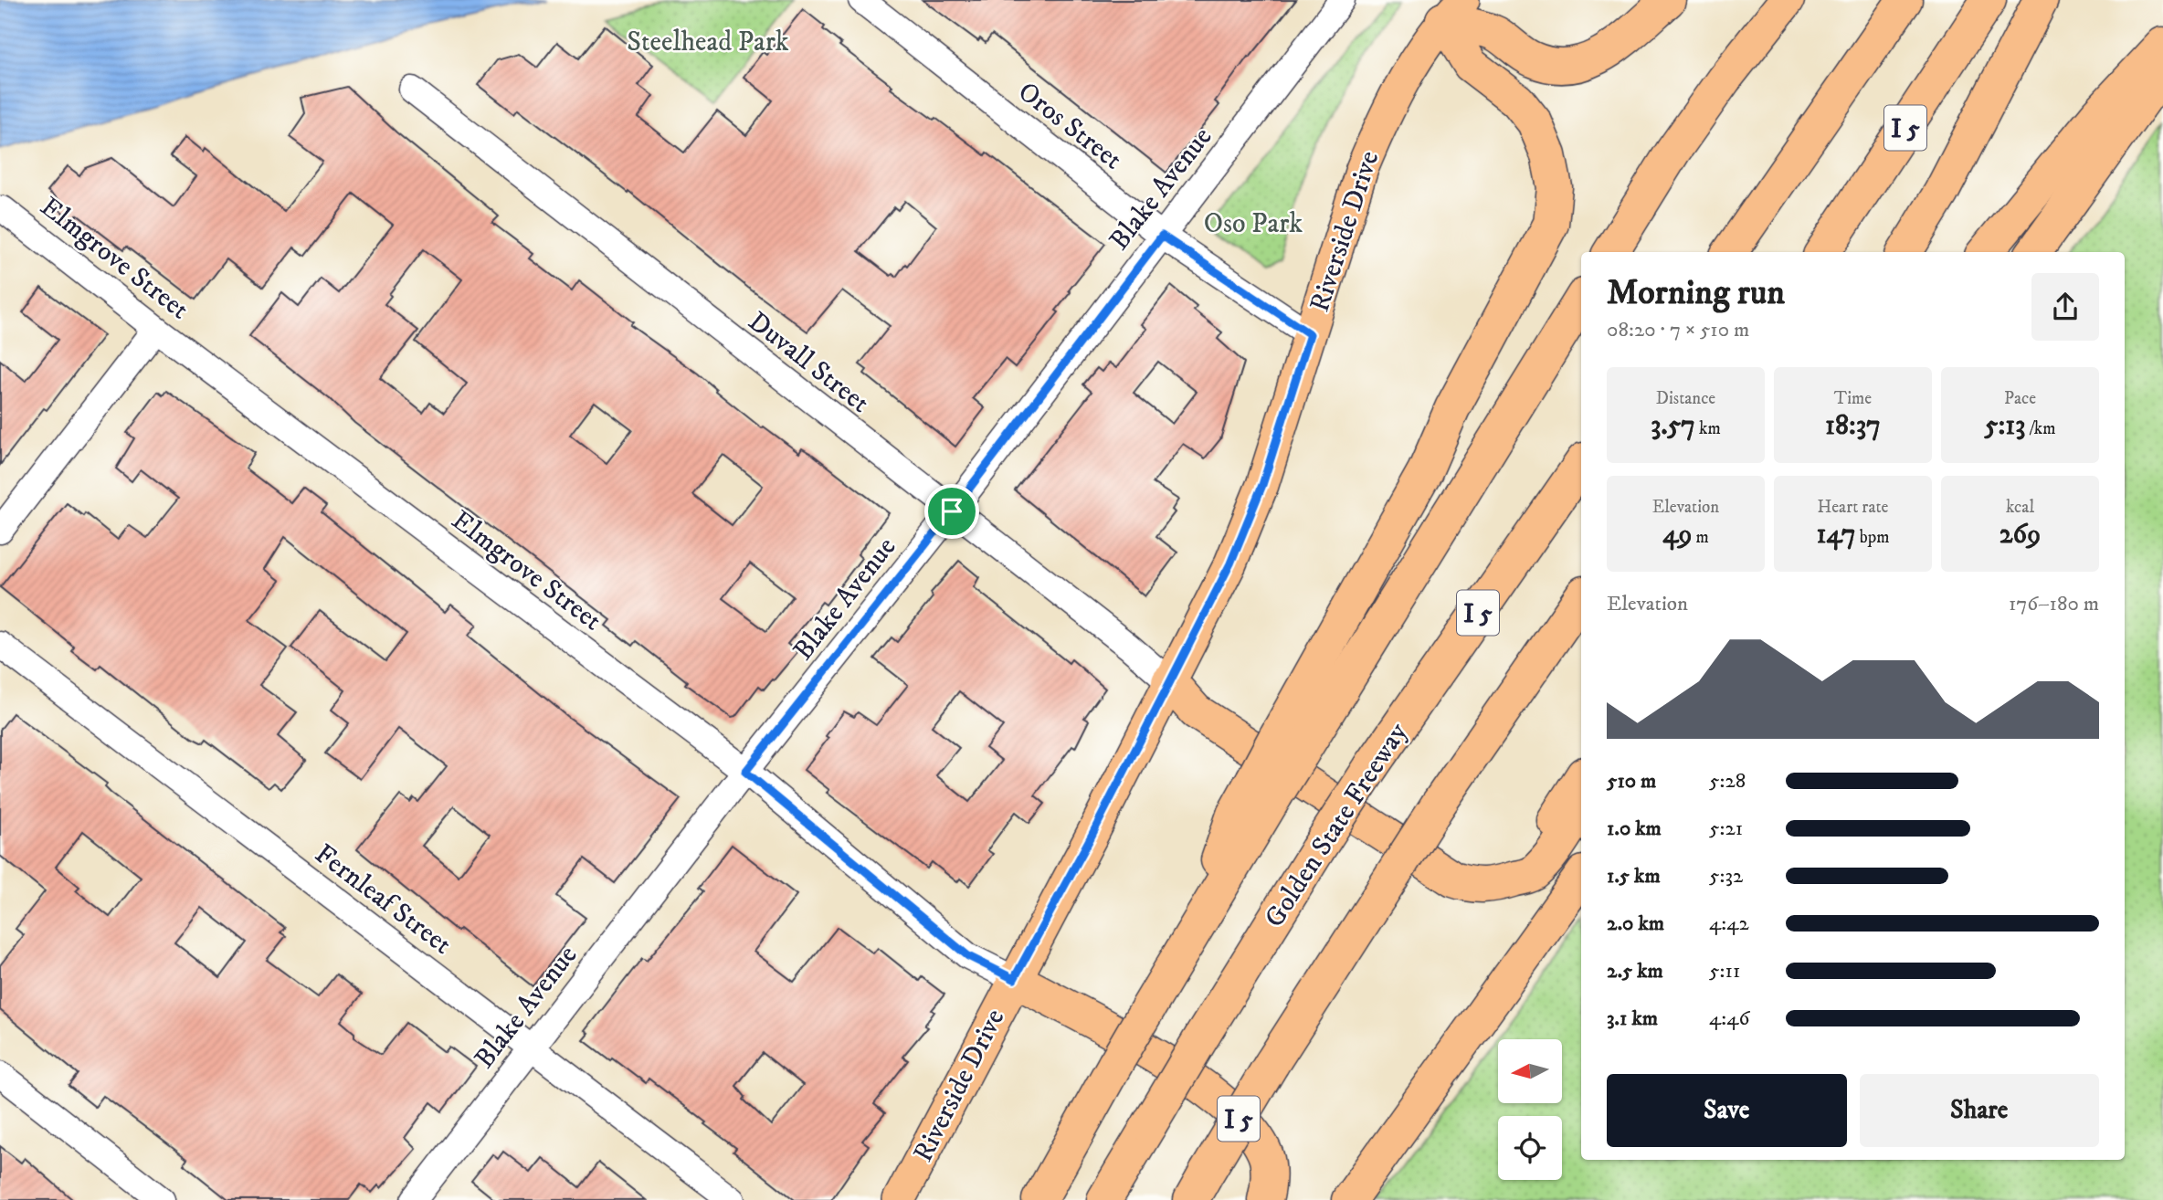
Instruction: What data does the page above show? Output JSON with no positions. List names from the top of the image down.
{
  "streets": {
    "highway": ["I 5", "Golden State Freeway"],
    "main road": ["Riverside Drive"],
    "street": [
      "Oros Street",
      "Blake Avenue",
      "Elmgrove Street",
      "Duvall Street",
      "Fernleaf Street"
    ]
  },
  "crossings": [
    ["Oros Street", "Blake Avenue"],
    ["Oros Street", "Riverside Drive"],
    ["Blake Avenue", "Elmgrove Street"],
    ["Blake Avenue", "Duvall Street"],
    ["Blake Avenue", "Fernleaf Street"],
    ["Riverside Drive", "Elmgrove Street"],
    ["Riverside Drive", "Duvall Street"]
  ],
  "parks": ["Steelhead Park", "Oso Park"],
  "north": "left",
  "page": {
    "heading": ["Morning run", "08:20 · 7 × 510 m"],
    "stats": [
      ["Distance", "3.57 km"],
      ["Time", "18:37"],
      ["Pace", "5:13 /km"],
      ["Elevation", "49 m"],
      ["Heart rate", "147 bpm"],
      ["kcal", "269"]
    ],
    "chart": ["Elevation", "176–180 m"],
    "list": [
      {
        "name": "510 m",
        "note": "5:28"
      },
      {
        "name": "1.0 km",
        "note": "5:21"
      },
      {
        "name": "1.5 km",
        "note": "5:32"
      },
      {
        "name": "2.0 km",
        "note": "4:42"
      },
      {
        "name": "2.5 km",
        "note": "5:11"
      },
      {
        "name": "3.1 km",
        "note": "4:46"
      }
    ],
    "buttons": ["Save", "Share"]
  }
}
